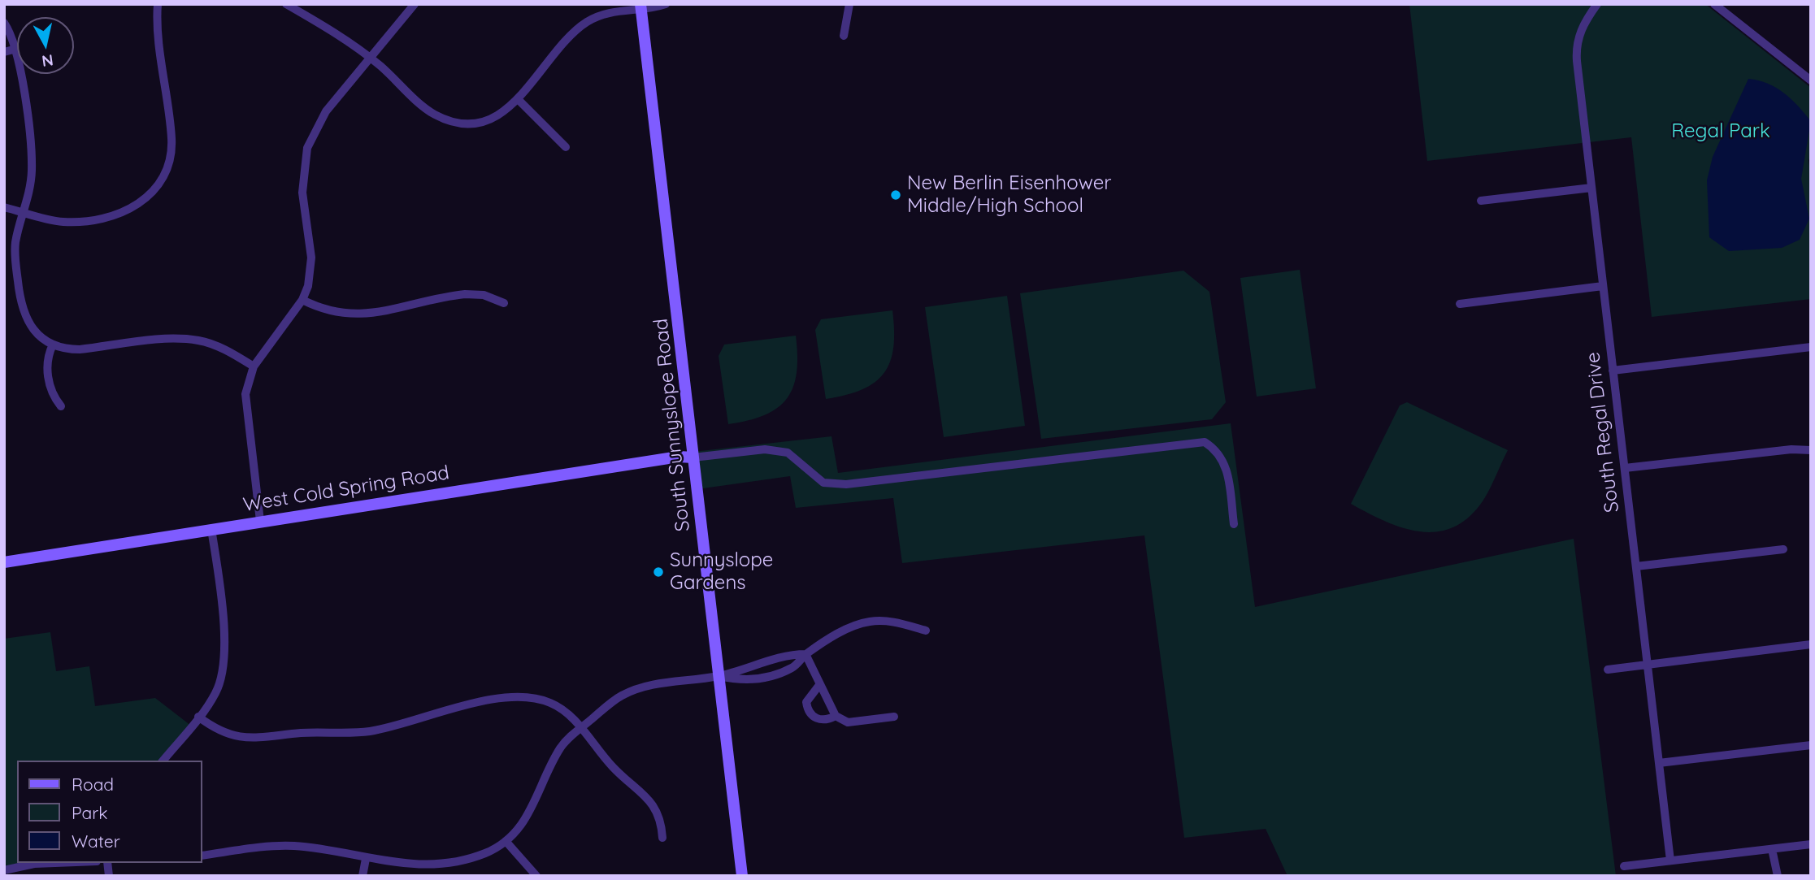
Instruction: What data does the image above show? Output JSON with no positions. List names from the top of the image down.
{
  "streets": {
    "street": ["South Sunnyslope Road", "South Regal Drive", "West Cold Spring Road"]
  },
  "crossings": [
    ["South Sunnyslope Road", "West Cold Spring Road"]
  ],
  "parks": ["Regal Park"],
  "places": ["New Berlin Eisenhower Middle/High School", "Sunnyslope Gardens"],
  "legend": ["Road", "Park", "Water"],
  "north": "bottom"
}
